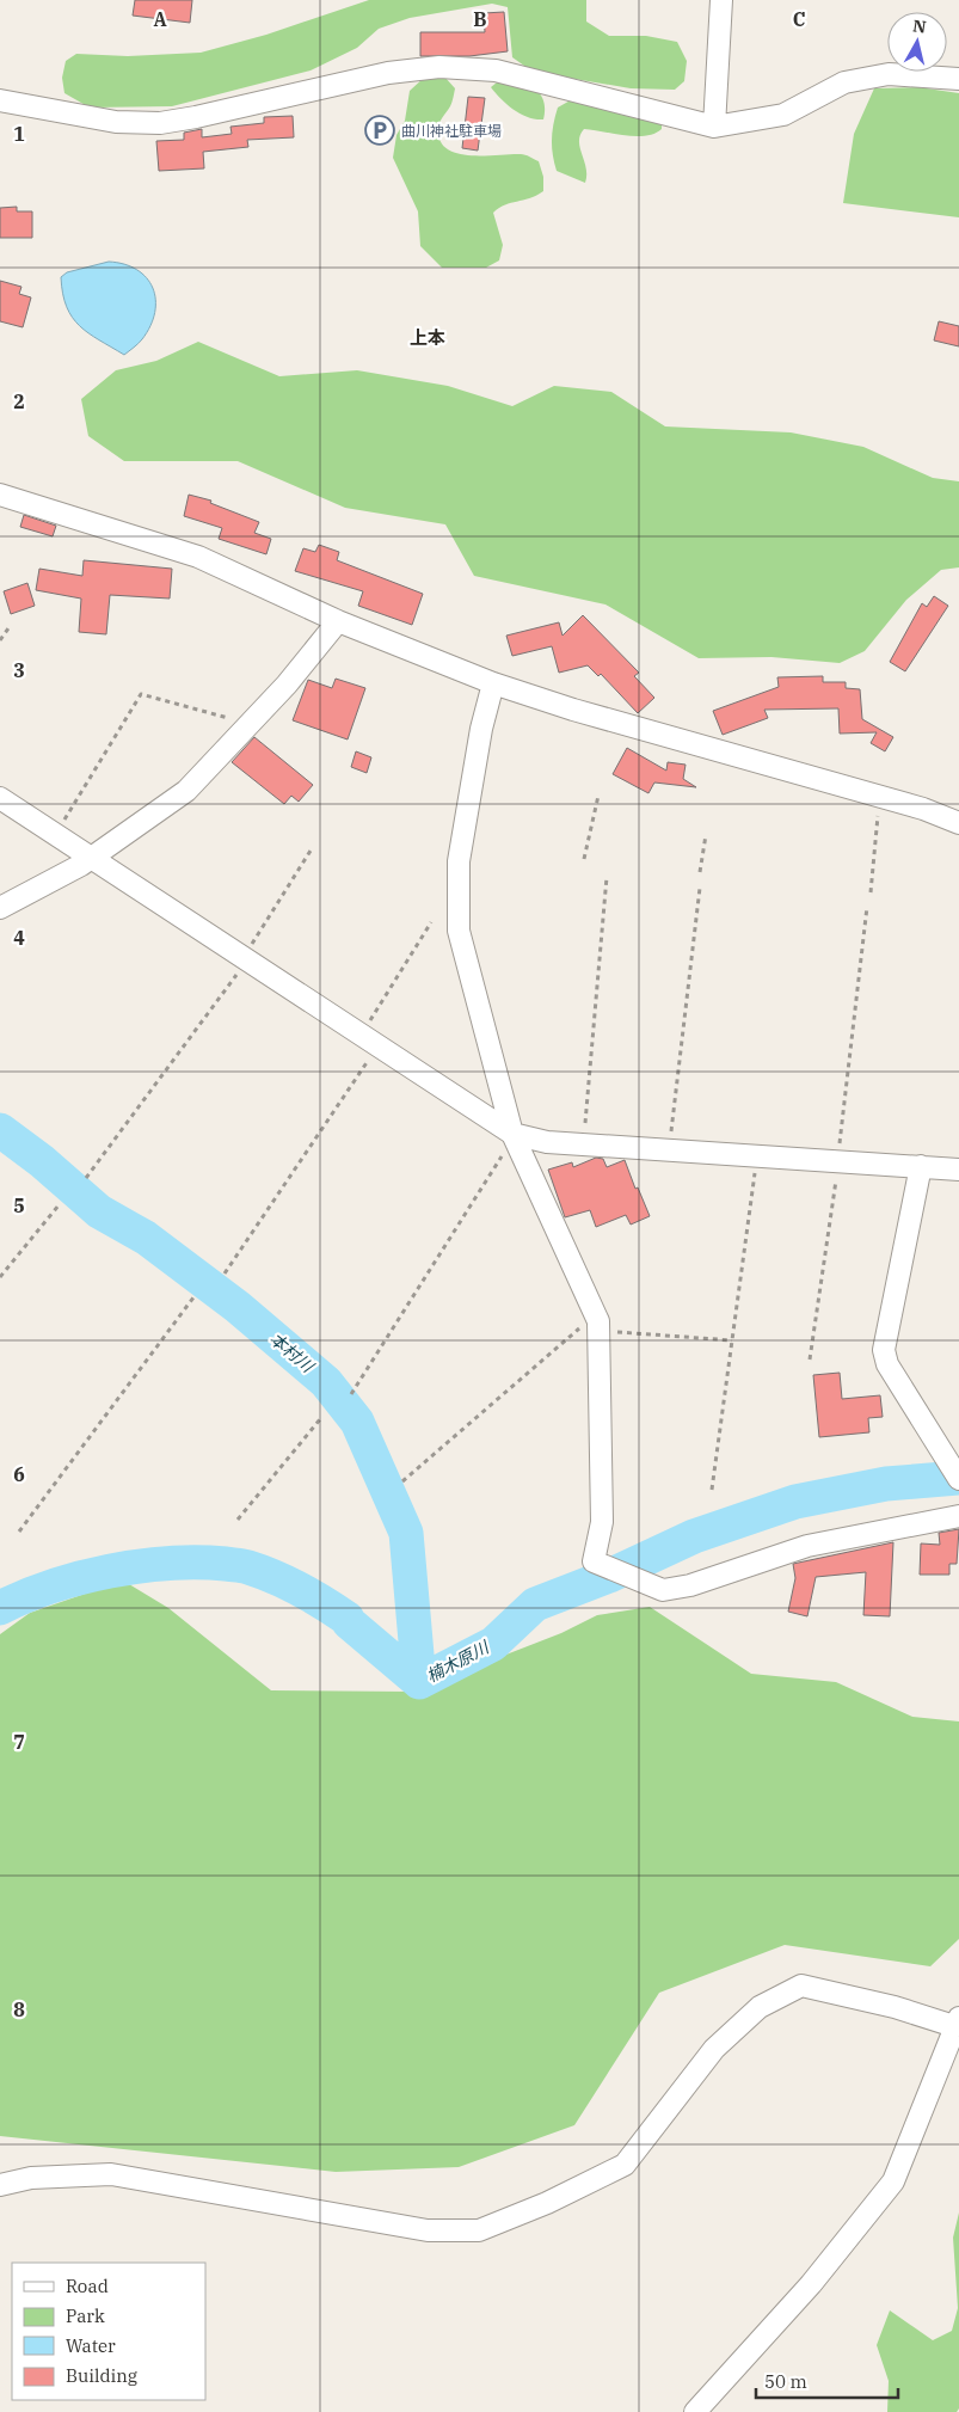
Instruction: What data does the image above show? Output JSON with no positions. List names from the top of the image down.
{
  "districts": ["上本"],
  "water": ["本村川", "楠木原川"],
  "places": {
    "parking": ["曲川神社駐車場"]
  },
  "legend": [
    "Road",
    "Park",
    "Water",
    "Building"
  ],
  "scale_bar": "50 m",
  "north": "top",
  "grid": {
    "columns": ["A", "B", "C"],
    "rows": [
      "1",
      "2",
      "3",
      "4",
      "5",
      "6",
      "7",
      "8"
    ]
  }
}
